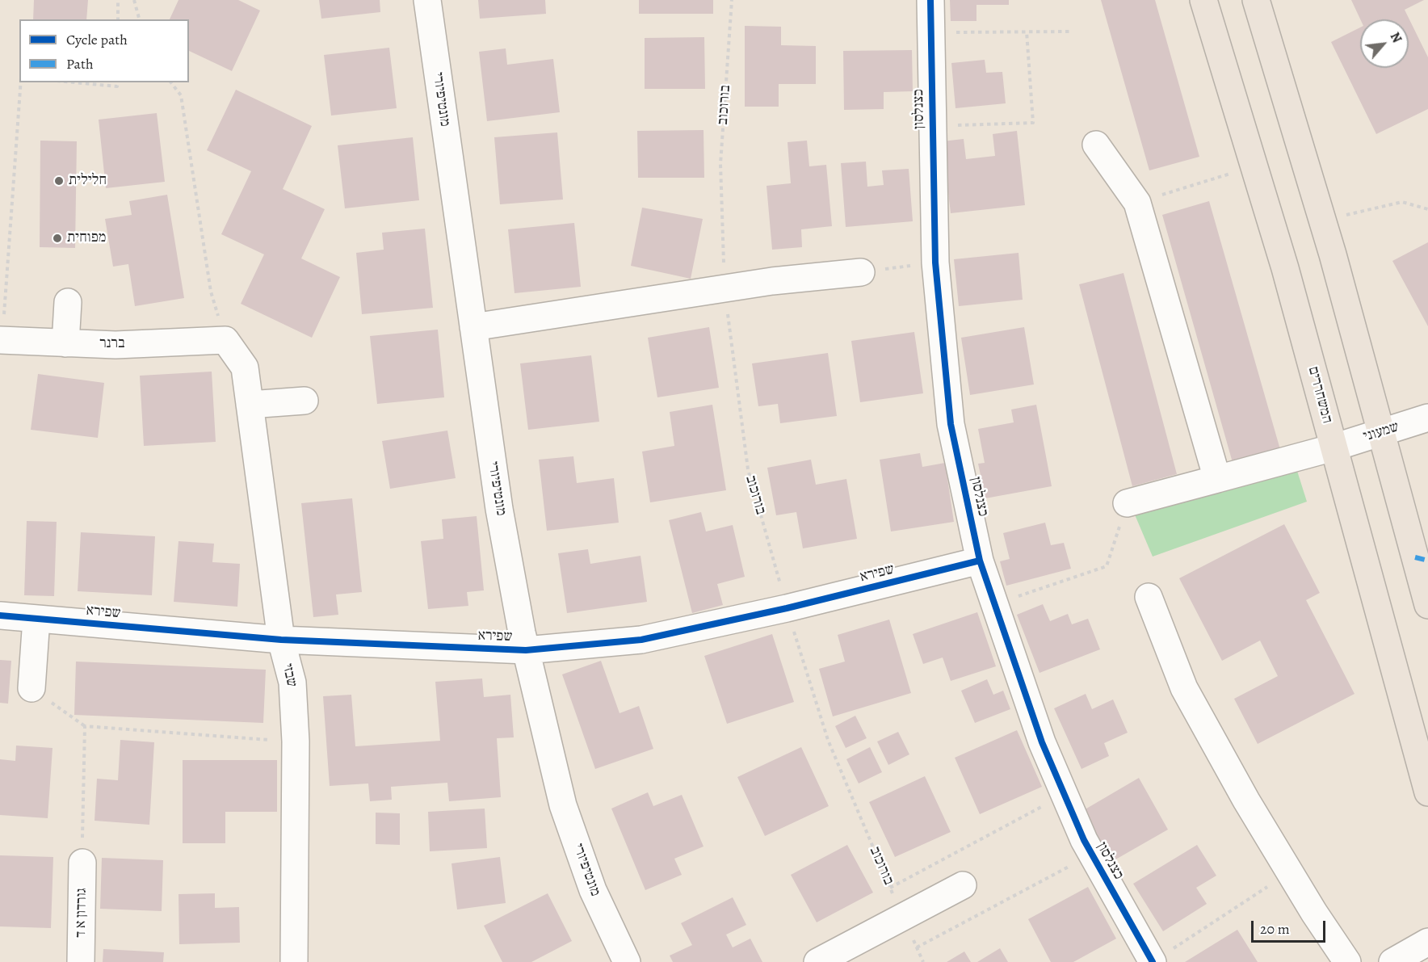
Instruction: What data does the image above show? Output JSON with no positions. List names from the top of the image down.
{
  "streets": {
    "main road": ["המשחררים"],
    "street": [
      "מונטיפיורי",
      "כצנלסון",
      "ברנר",
      "שמעוני",
      "שפירא",
      "שבזי",
      "גורדון א ד"
    ],
    "path": ["בורוכוב"]
  },
  "crossings": [
    ["מונטיפיורי", "שפירא"],
    ["בורוכוב", "שפירא"],
    ["כצנלסון", "שפירא"],
    ["ברנר", "שבזי"],
    ["המשחררים", "שמעוני"],
    ["שפירא", "שבזי"]
  ],
  "places": ["חלילית", "מפוחית"],
  "legend": ["Cycle path", "Path"],
  "scale_bar": "20 m",
  "north": "top right"
}
